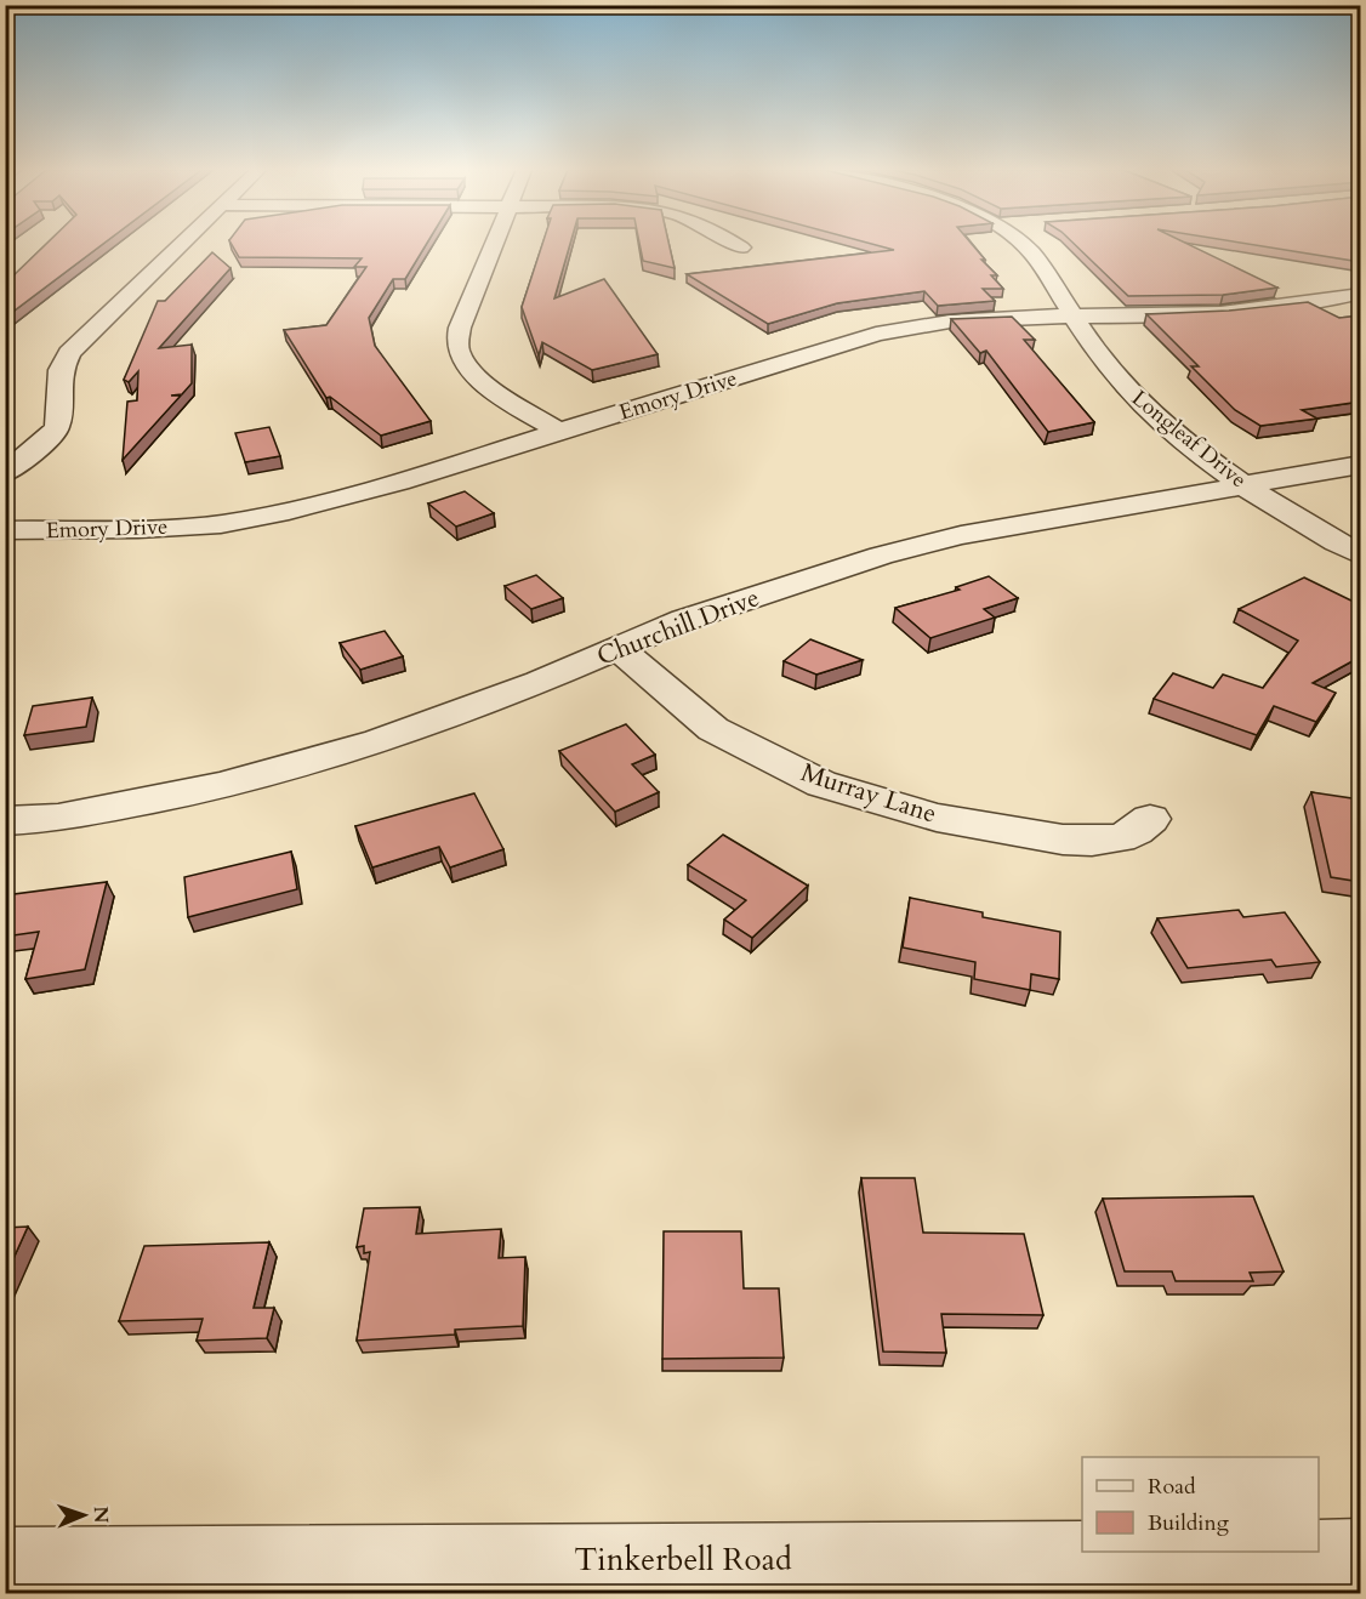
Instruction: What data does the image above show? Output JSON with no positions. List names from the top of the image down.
{
  "streets": {
    "street": [
      "Emory Drive",
      "Longleaf Drive",
      "Churchill Drive",
      "Murray Lane",
      "Tinkerbell Road"
    ]
  },
  "crossings": [
    ["Emory Drive", "Longleaf Drive"],
    ["Longleaf Drive", "Churchill Drive"],
    ["Churchill Drive", "Murray Lane"]
  ],
  "legend": ["Road", "Building"],
  "north": "right"
}
